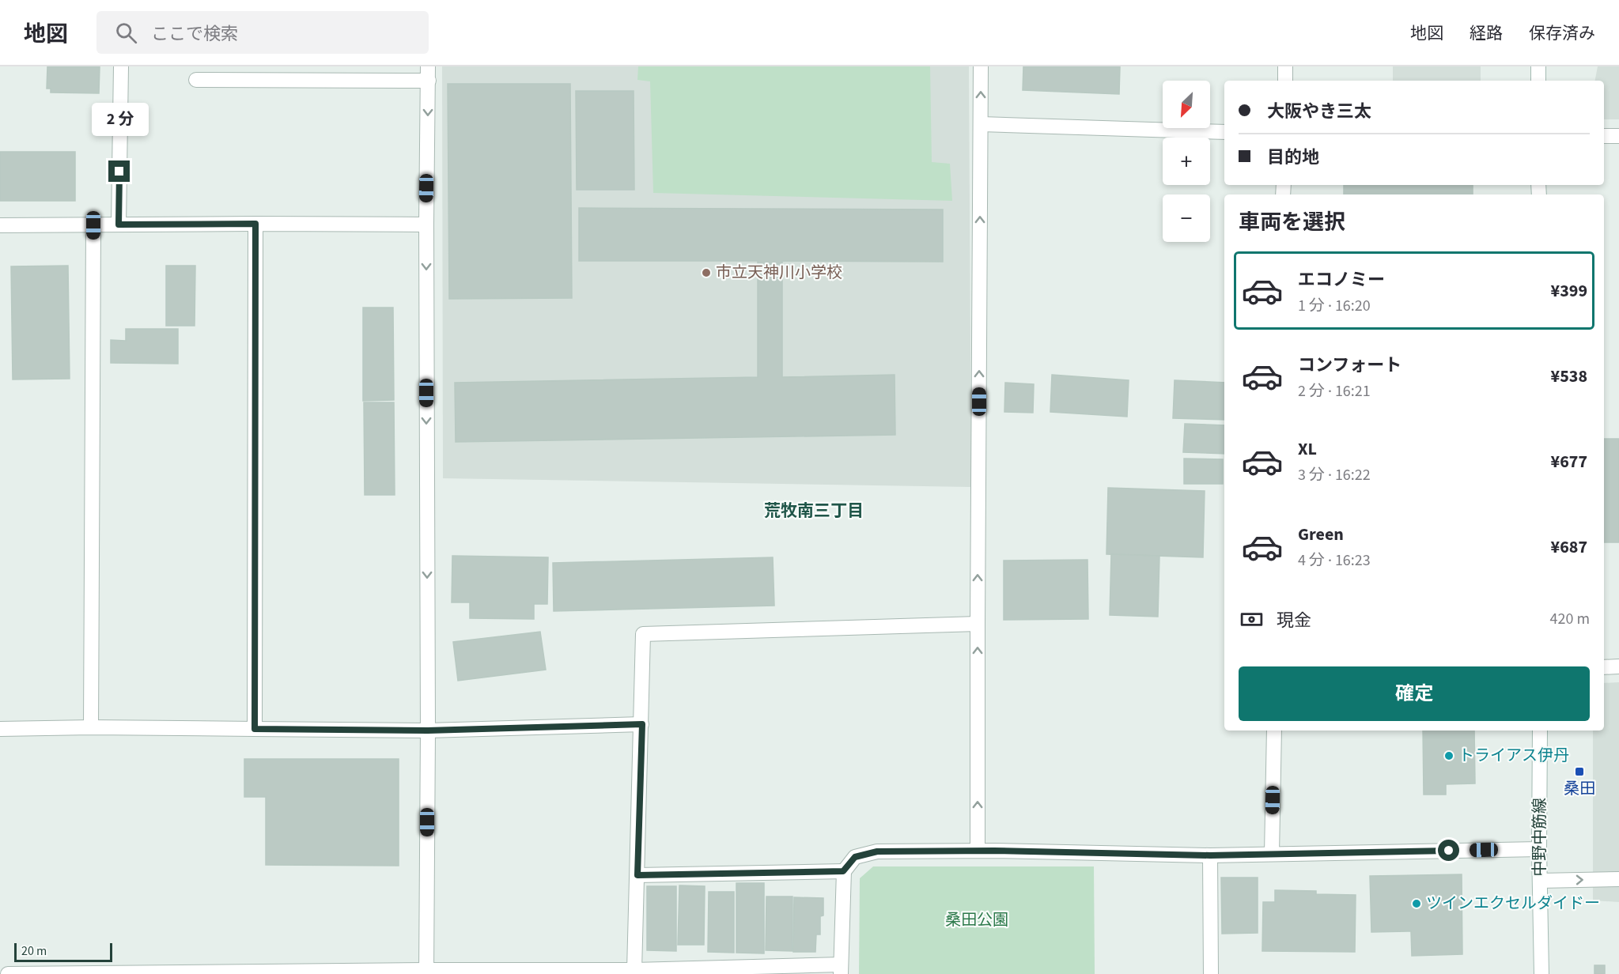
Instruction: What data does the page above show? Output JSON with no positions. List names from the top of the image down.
{
  "streets": {
    "street": ["中野中筋線"]
  },
  "districts": ["荒牧南三丁目"],
  "parks": ["桑田公園"],
  "places": {
    "other": ["市立天神川小学校", "トライアス伊丹", "ツインエクセルダイドー"],
    "transit": ["桑田"]
  },
  "scale_bar": "20 m",
  "north": "bottom left",
  "page": {
    "header": "地図",
    "search": "ここで検索",
    "nav": ["地図", "経路", "保存済み"],
    "map_buttons": ["+", "−"],
    "banner": ["大阪やき三太", "目的地"],
    "bubble": "2 分",
    "heading": "車両を選択",
    "list": [
      {
        "name": "エコノミー",
        "note": "1 分 · 16:20",
        "value": "¥399"
      },
      {
        "name": "コンフォート",
        "note": "2 分 · 16:21",
        "value": "¥538"
      },
      {
        "name": "XL",
        "note": "3 分 · 16:22",
        "value": "¥677"
      },
      {
        "name": "Green",
        "note": "4 分 · 16:23",
        "value": "¥687"
      }
    ],
    "pay": ["現金", "420 m"],
    "buttons": "確定",
    "scale": "20 m"
  }
}
